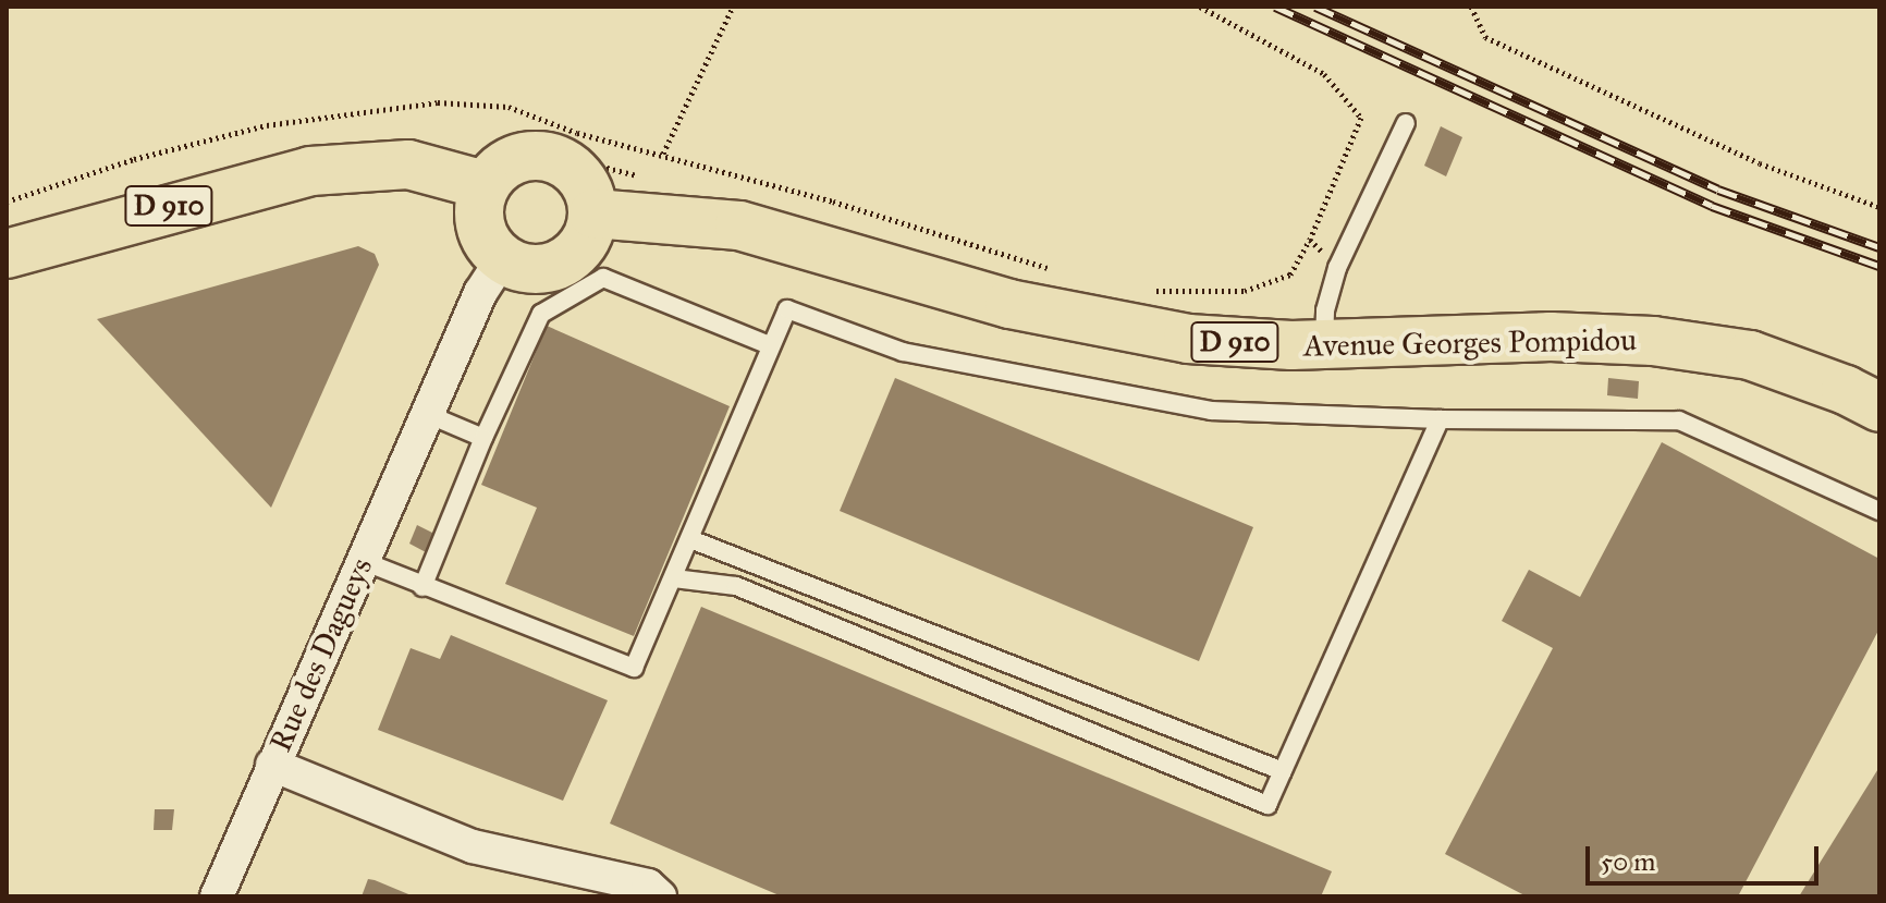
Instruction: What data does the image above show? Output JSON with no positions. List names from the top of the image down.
{
  "streets": {
    "main road": ["D 910", "Avenue Georges Pompidou"],
    "street": ["Rue des Dagueys"]
  },
  "crossings": [
    ["D 910", "Avenue Georges Pompidou"],
    ["D 910", "Rue des Dagueys"],
    ["Avenue Georges Pompidou", "Rue des Dagueys"]
  ],
  "scale_bar": "50 m"
}
